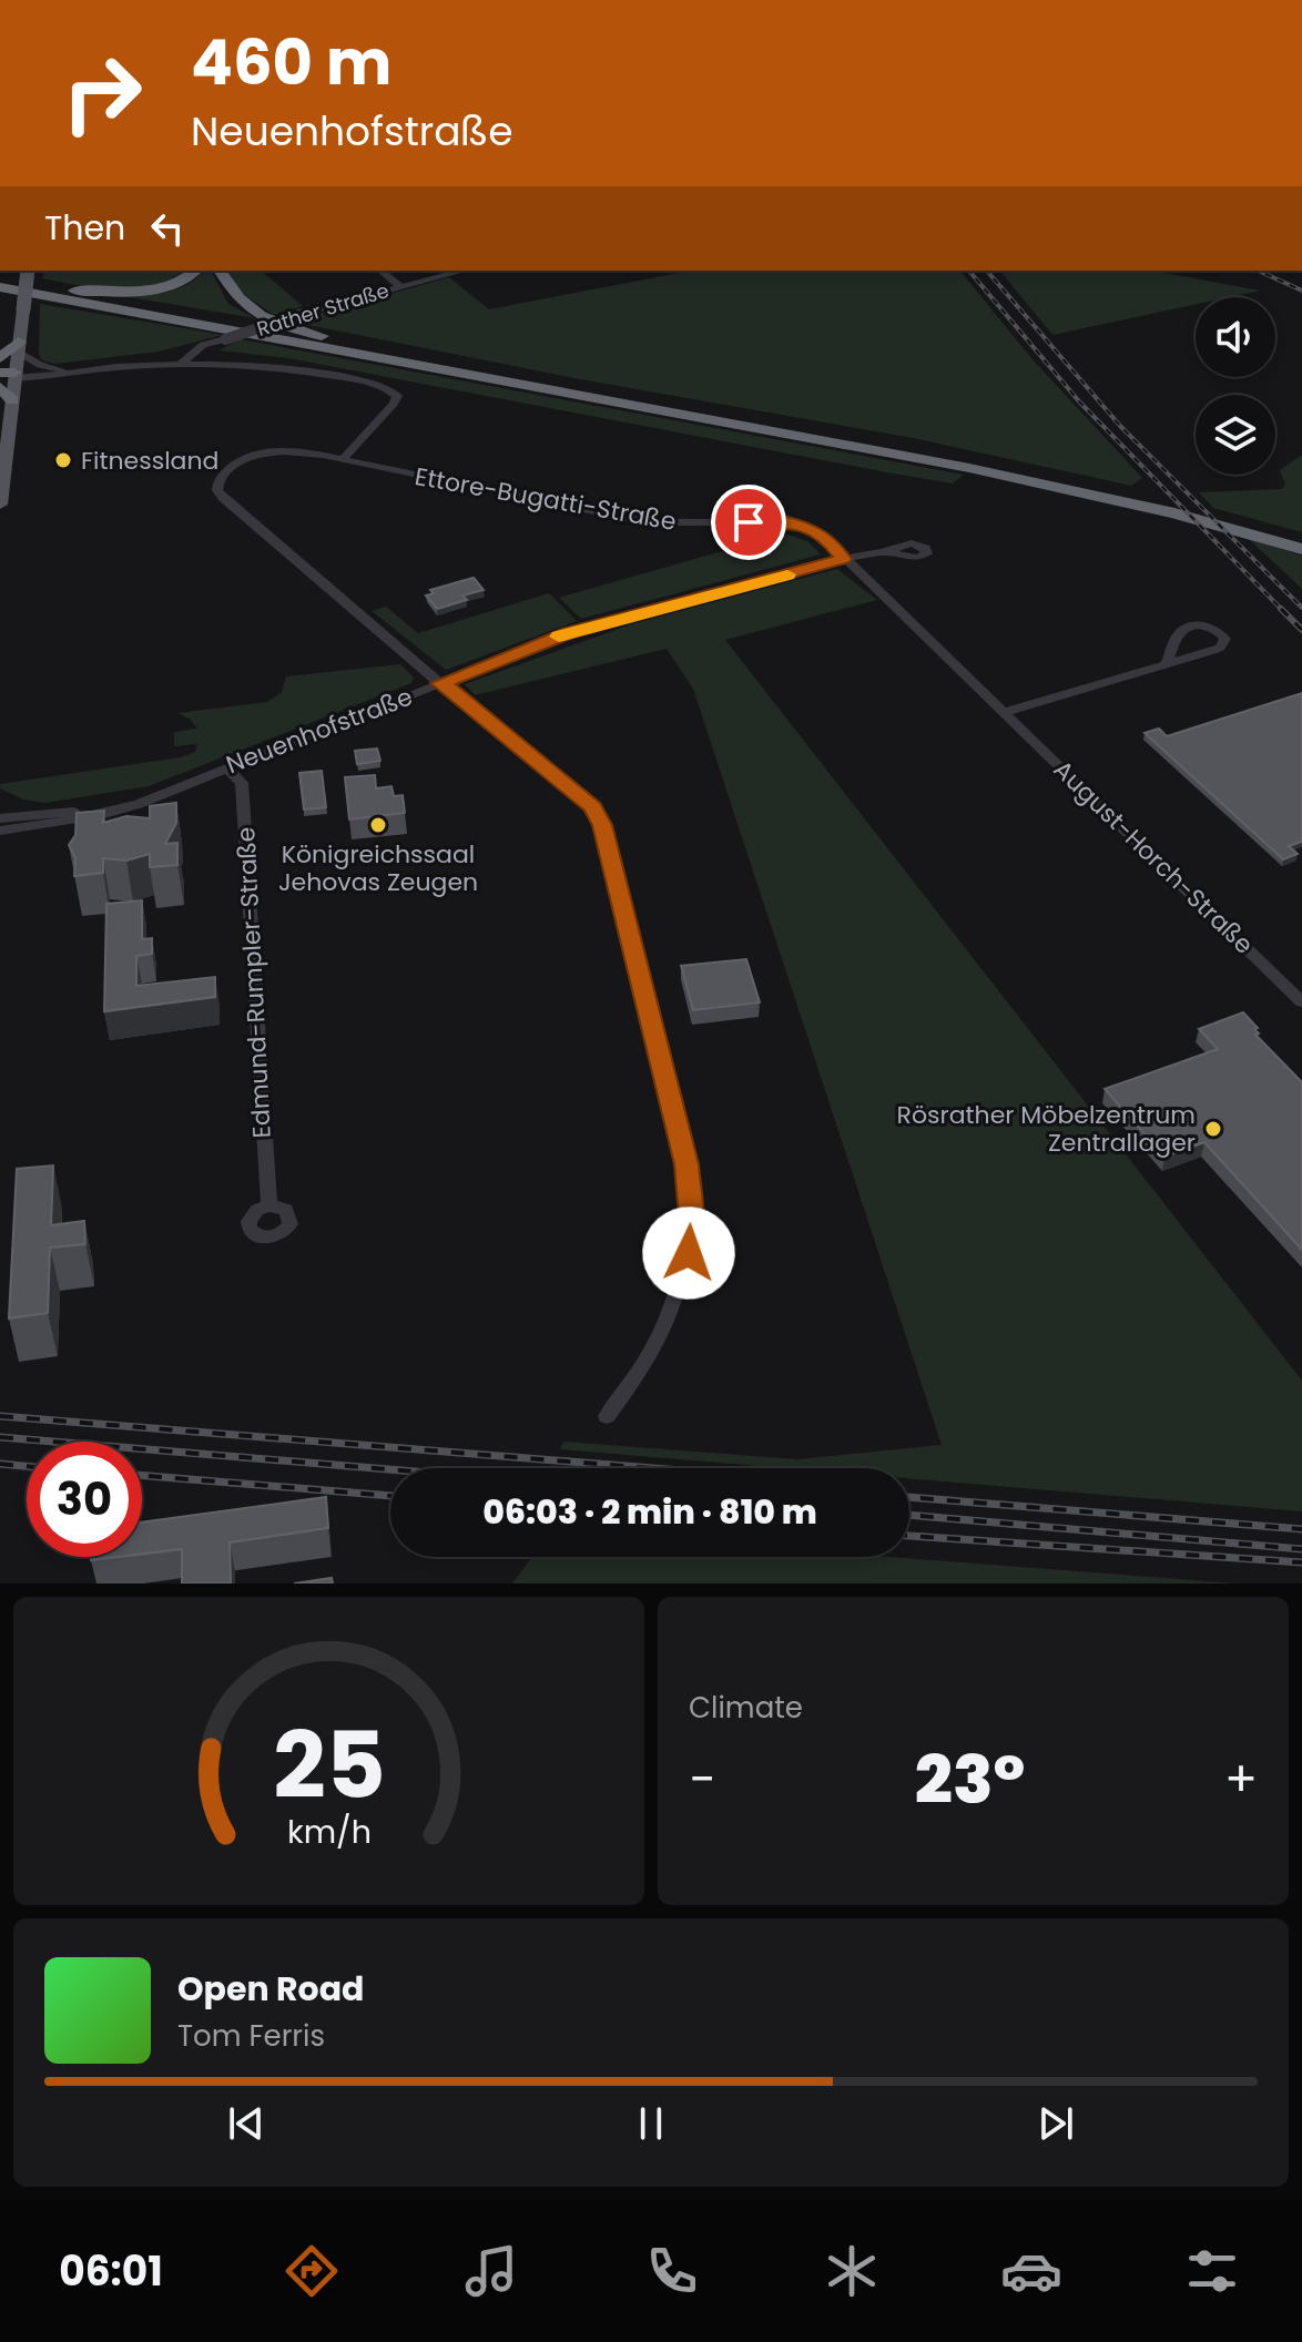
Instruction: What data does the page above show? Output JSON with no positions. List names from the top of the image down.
{
  "streets": {
    "street": [
      "Rather Straße",
      "Ettore-Bugatti-Straße",
      "Neuenhofstraße",
      "August-Horch-Straße",
      "Edmund-Rumpler-Straße"
    ]
  },
  "crossings": [
    ["Ettore-Bugatti-Straße", "Neuenhofstraße"],
    ["Ettore-Bugatti-Straße", "August-Horch-Straße"],
    ["Neuenhofstraße", "August-Horch-Straße"],
    ["Neuenhofstraße", "Edmund-Rumpler-Straße"]
  ],
  "places": ["Fitnessland", "Königreichssaal Jehovas Zeugen", "Rösrather Möbelzentrum Zentrallager"],
  "page": {
    "turn": ["460 m", "Neuenhofstraße"],
    "then": "Then",
    "limit": "30",
    "trip": "06:03 · 2 min · 810 m",
    "tile": "Climate",
    "heat": ["−", "23°", "+"],
    "song": ["Open Road", "Tom Ferris"],
    "tabs": "06:01",
    "gauge": ["25", "km/h"]
  }
}
